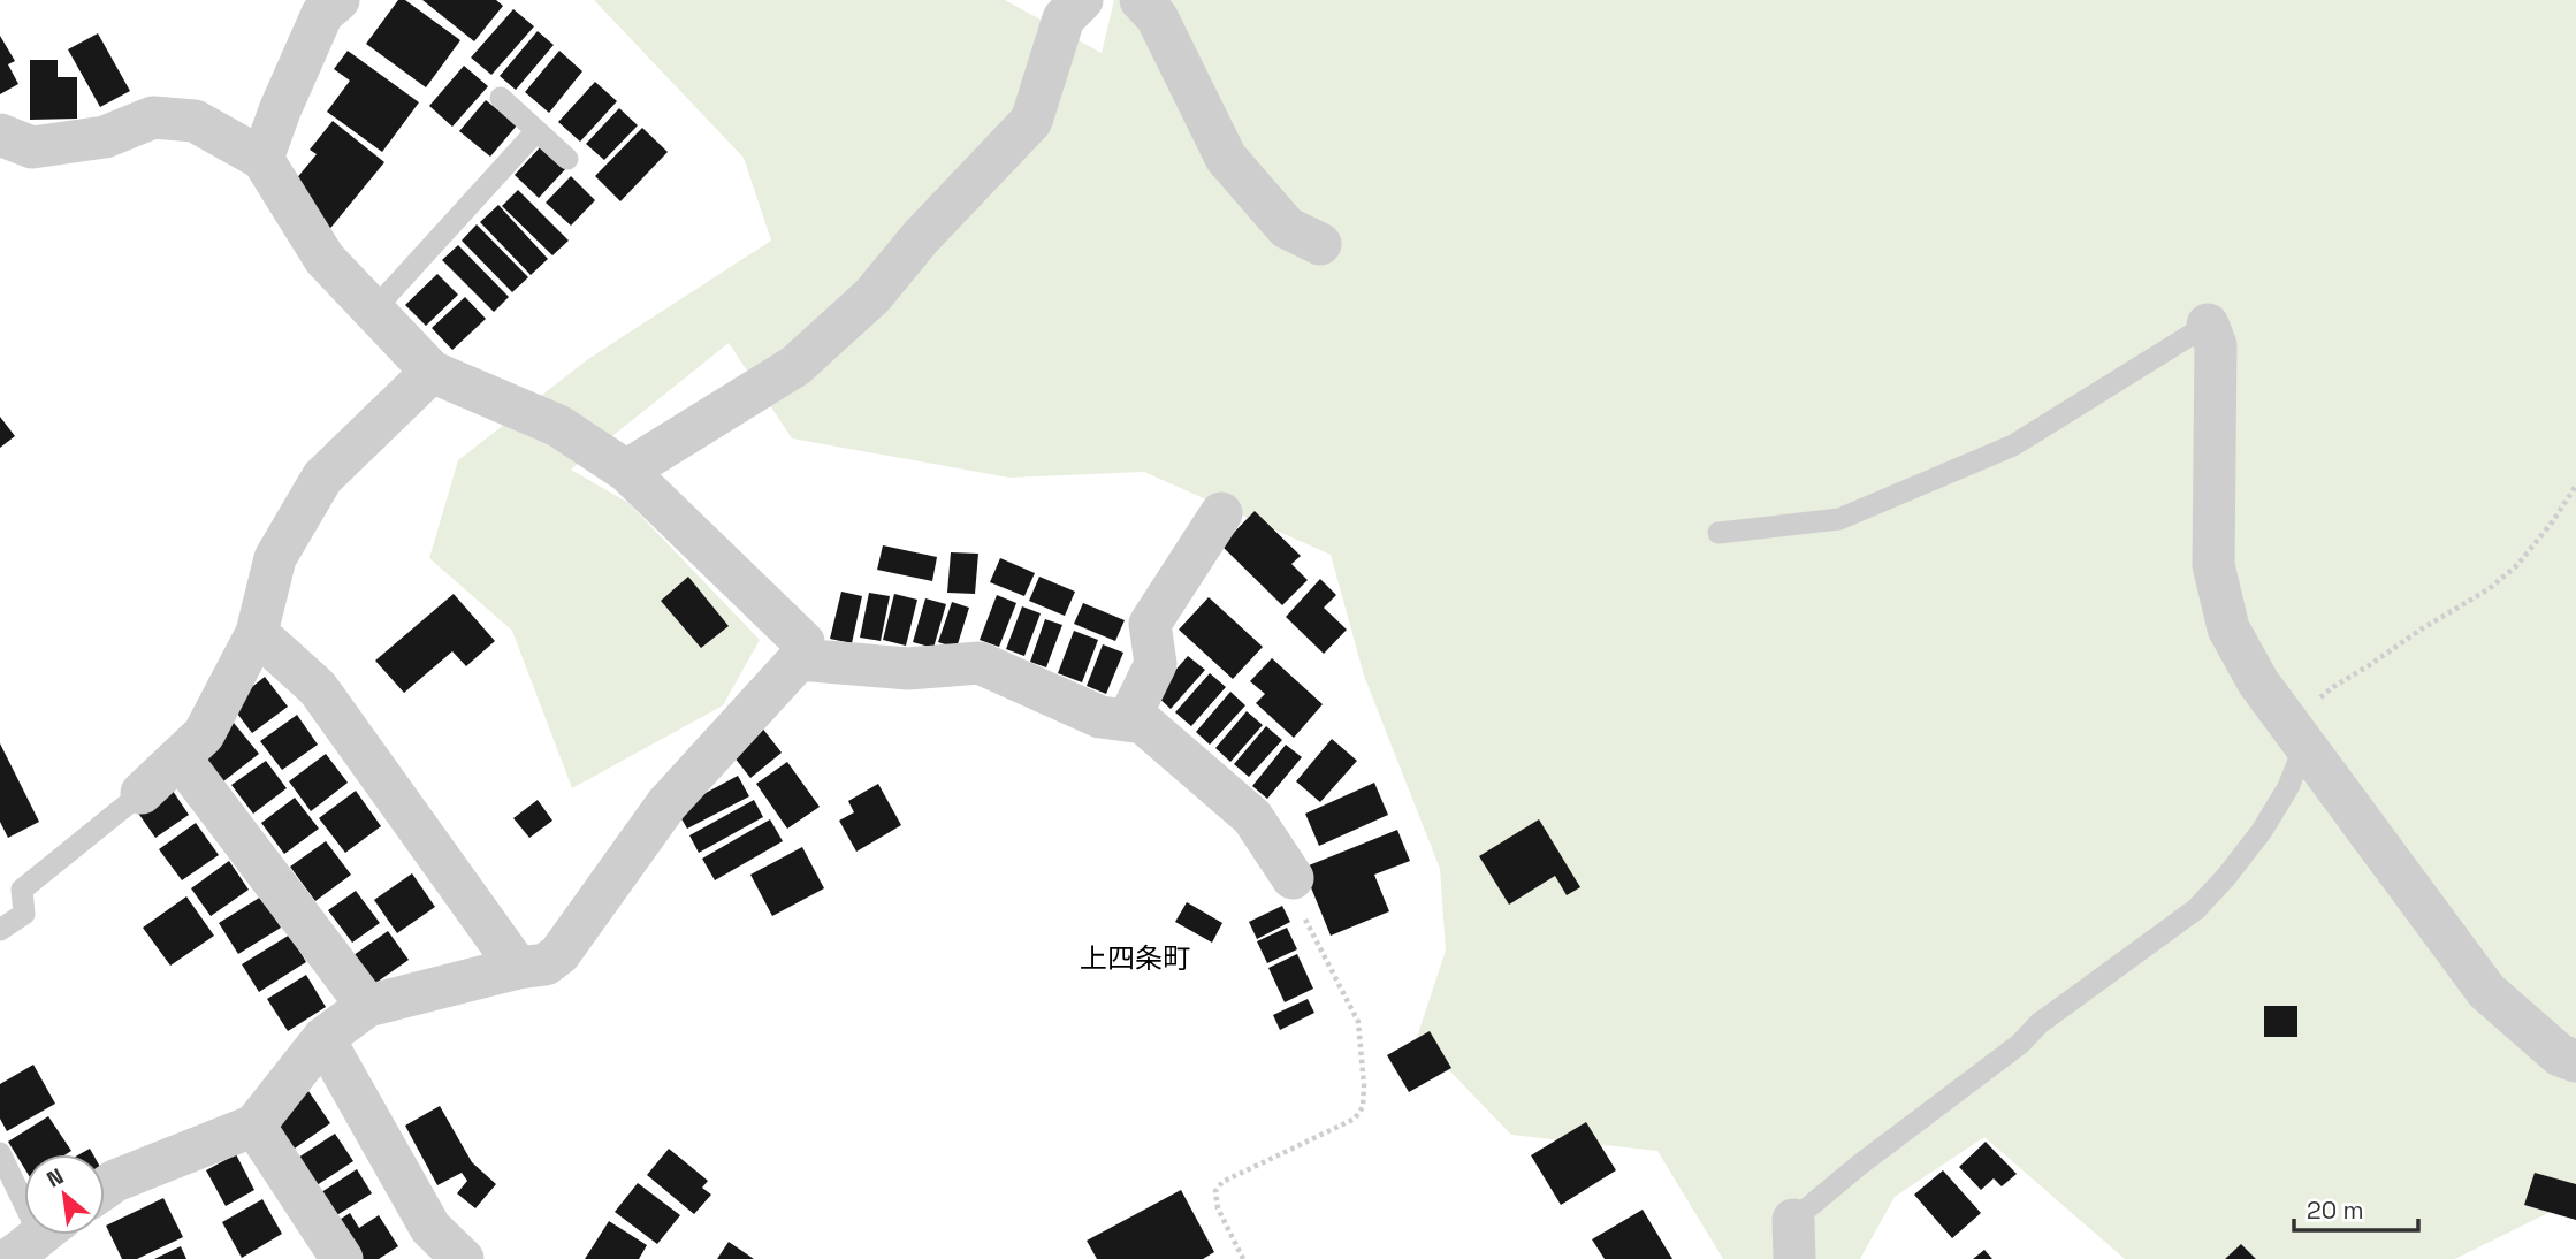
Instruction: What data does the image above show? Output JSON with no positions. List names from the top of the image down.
{
  "districts": ["上四条町"],
  "scale_bar": "20 m",
  "north": "top left"
}
